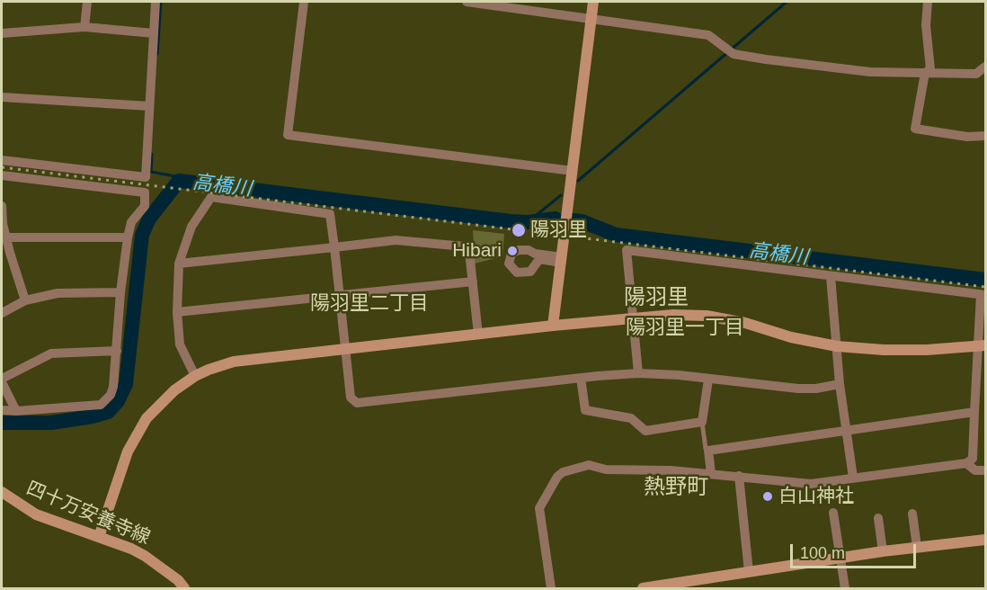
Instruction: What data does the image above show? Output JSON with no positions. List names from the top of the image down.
{
  "streets": {
    "street": ["四十万安養寺線"]
  },
  "districts": [
    "陽羽里",
    "陽羽里二丁目",
    "陽羽里一丁目",
    "熱野町"
  ],
  "water": ["高橋川"],
  "places": ["陽羽里", "Hibari", "白山神社"],
  "scale_bar": "100 m"
}
